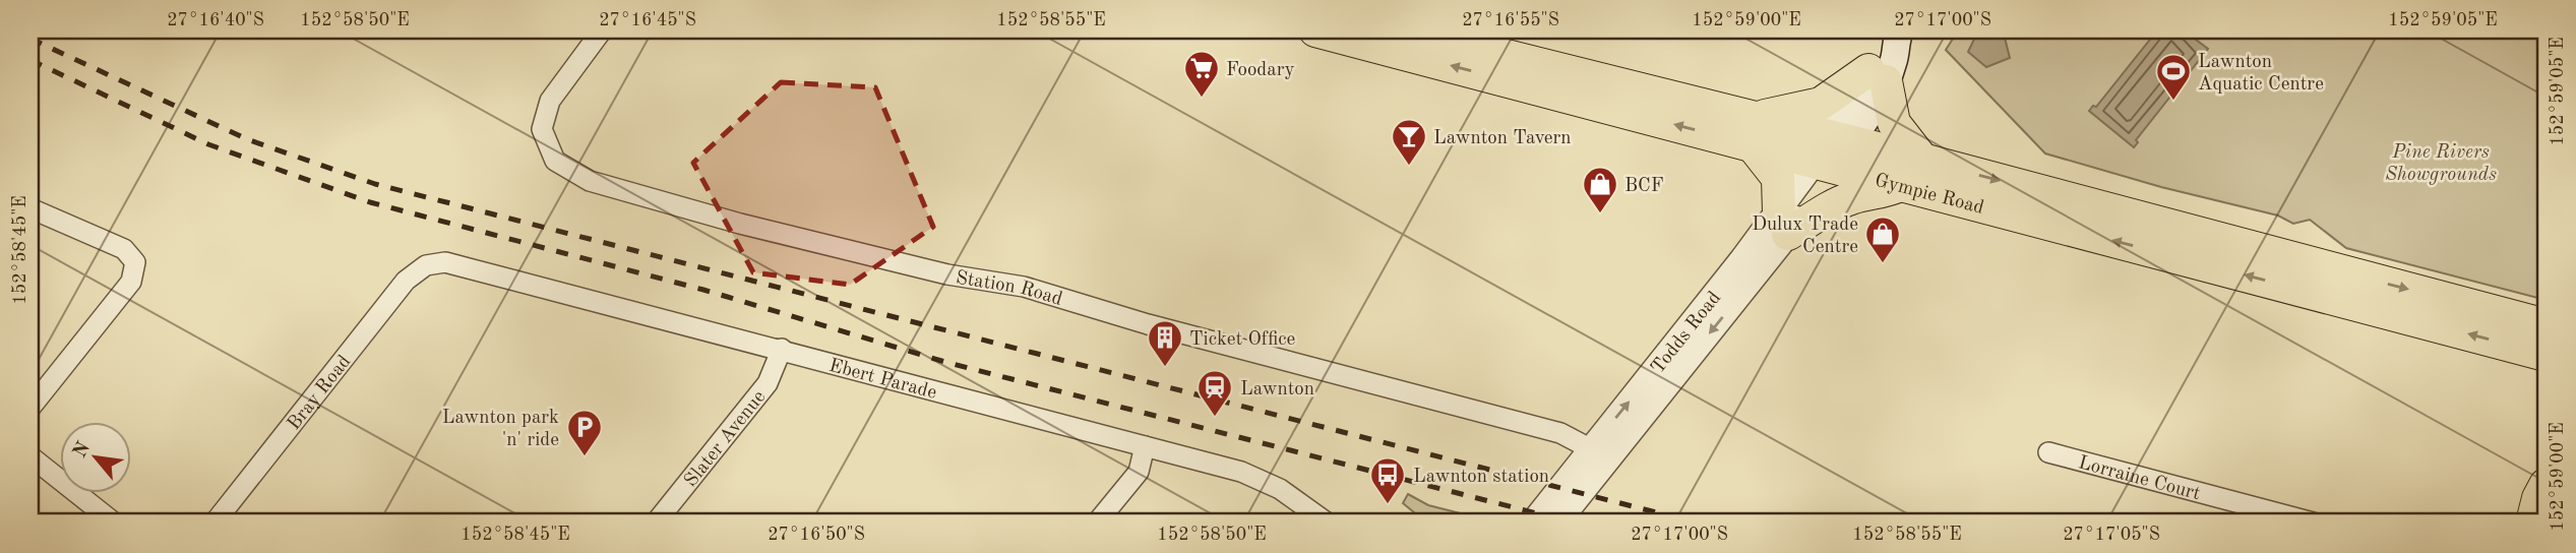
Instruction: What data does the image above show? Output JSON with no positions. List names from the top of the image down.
{
  "streets": {
    "highway": ["Gympie Road"],
    "street": [
      "Station Road",
      "Todds Road",
      "Ebert Parade",
      "Bray Road",
      "Slater Avenue",
      "Lorraine Court"
    ]
  },
  "crossings": [
    ["Gympie Road", "Todds Road"],
    ["Station Road", "Todds Road"],
    ["Ebert Parade", "Bray Road"],
    ["Ebert Parade", "Slater Avenue"]
  ],
  "parks": ["Pine Rivers Showgrounds"],
  "places": {
    "supermarket": ["Foodary"],
    "sports": ["Lawnton Aquatic Centre"],
    "bar": ["Lawnton Tavern"],
    "shop": ["BCF", "Dulux Trade Centre"],
    "building": ["Ticket Office"],
    "station": ["Lawnton"],
    "parking": ["Lawnton park 'n' ride"],
    "bus stop": ["Lawnton station"]
  },
  "north": "top left",
  "coordinates": [
    "27°16'40\"S",
    "152°58'50\"E",
    "27°16'45\"S",
    "152°58'55\"E",
    "27°16'55\"S",
    "152°59'00\"E",
    "27°17'00\"S",
    "152°59'05\"E",
    "152°58'45\"E",
    "27°16'50\"S",
    "27°17'05\"S"
  ]
}
